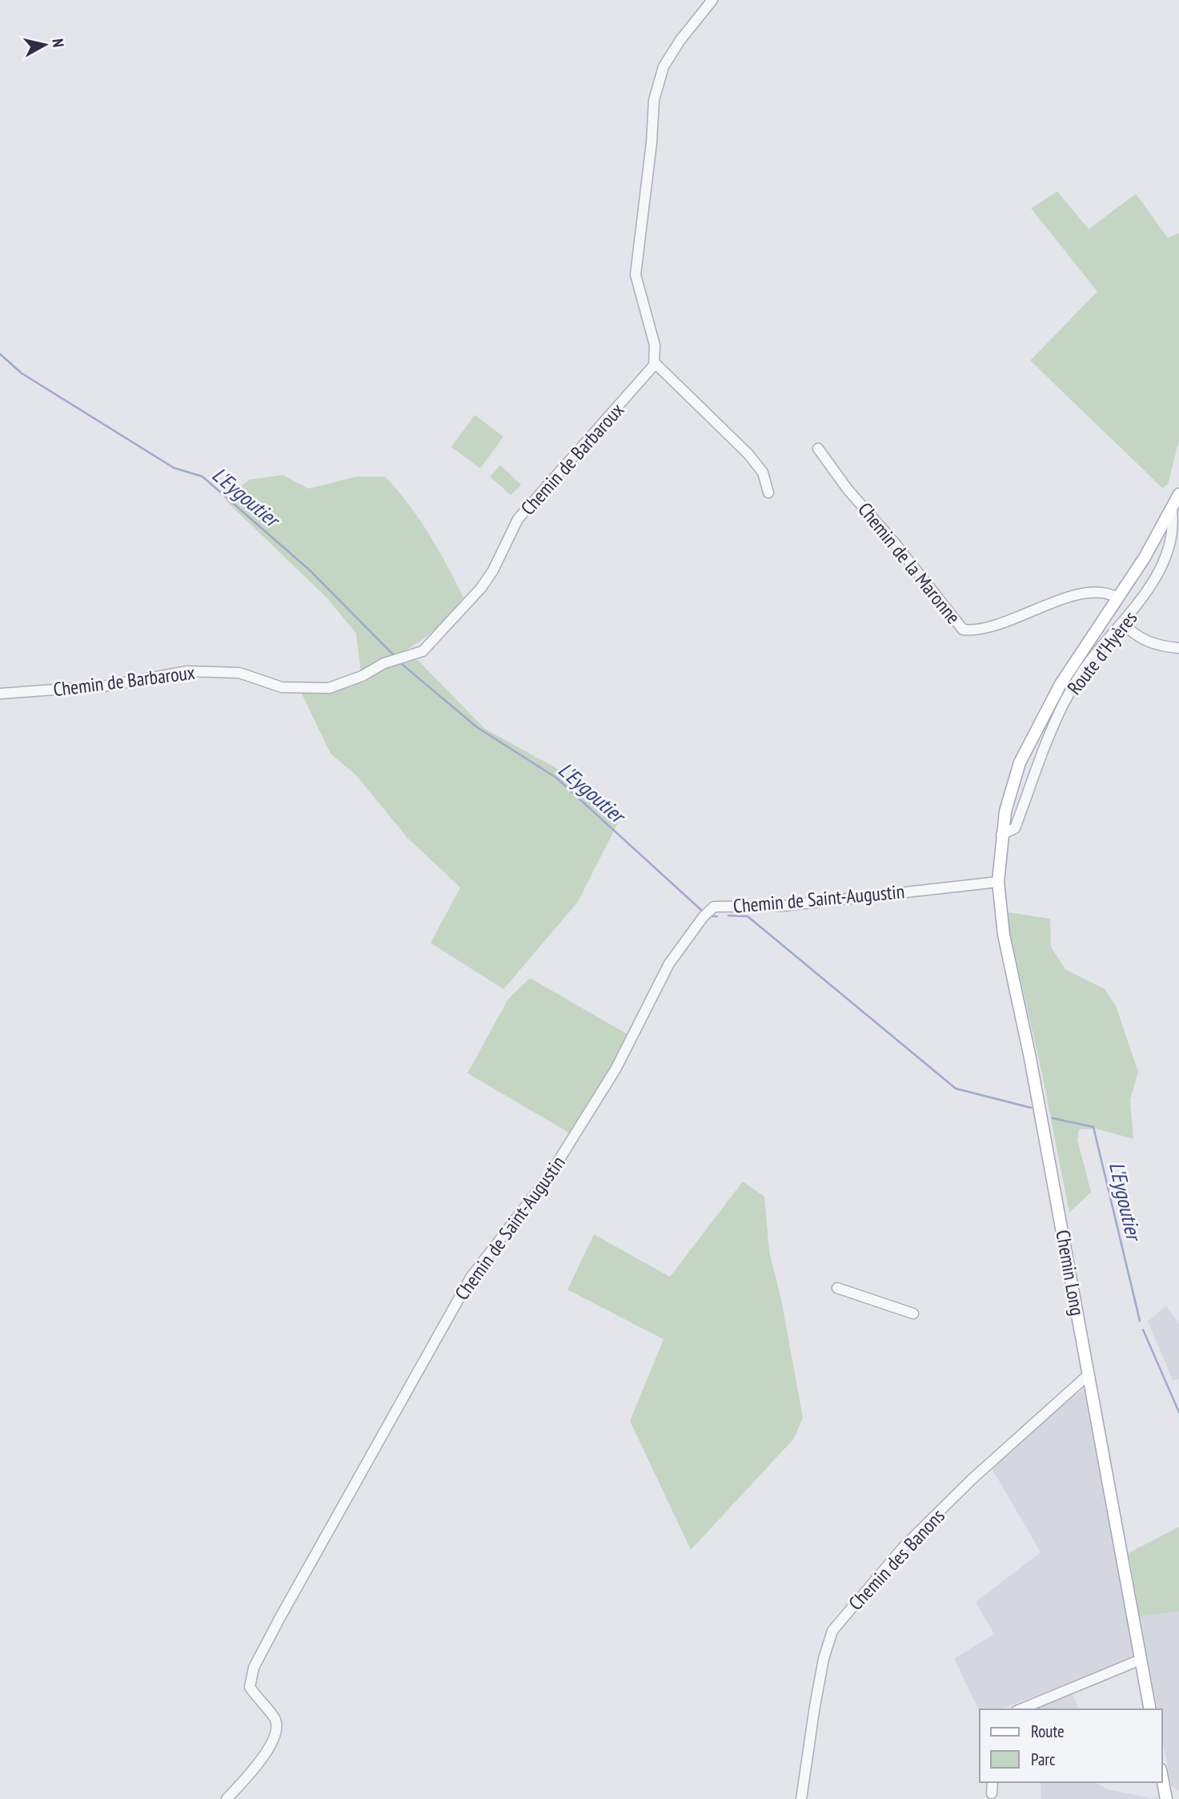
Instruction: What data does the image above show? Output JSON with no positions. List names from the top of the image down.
{
  "streets": {
    "main road": ["Route d'Hyères", "Chemin Long"],
    "street": [
      "Chemin de Barbaroux",
      "Chemin de la Maronne",
      "Chemin de Saint-Augustin",
      "Chemin des Banons"
    ]
  },
  "crossings": [
    ["Chemin de la Maronne", "Route d'Hyères"],
    ["Route d'Hyères", "Chemin Long"],
    ["Chemin de Saint-Augustin", "Chemin Long"],
    ["Chemin Long", "Chemin des Banons"]
  ],
  "water": ["L'Eygoutier"],
  "legend": ["Route", "Parc"],
  "north": "right"
}
